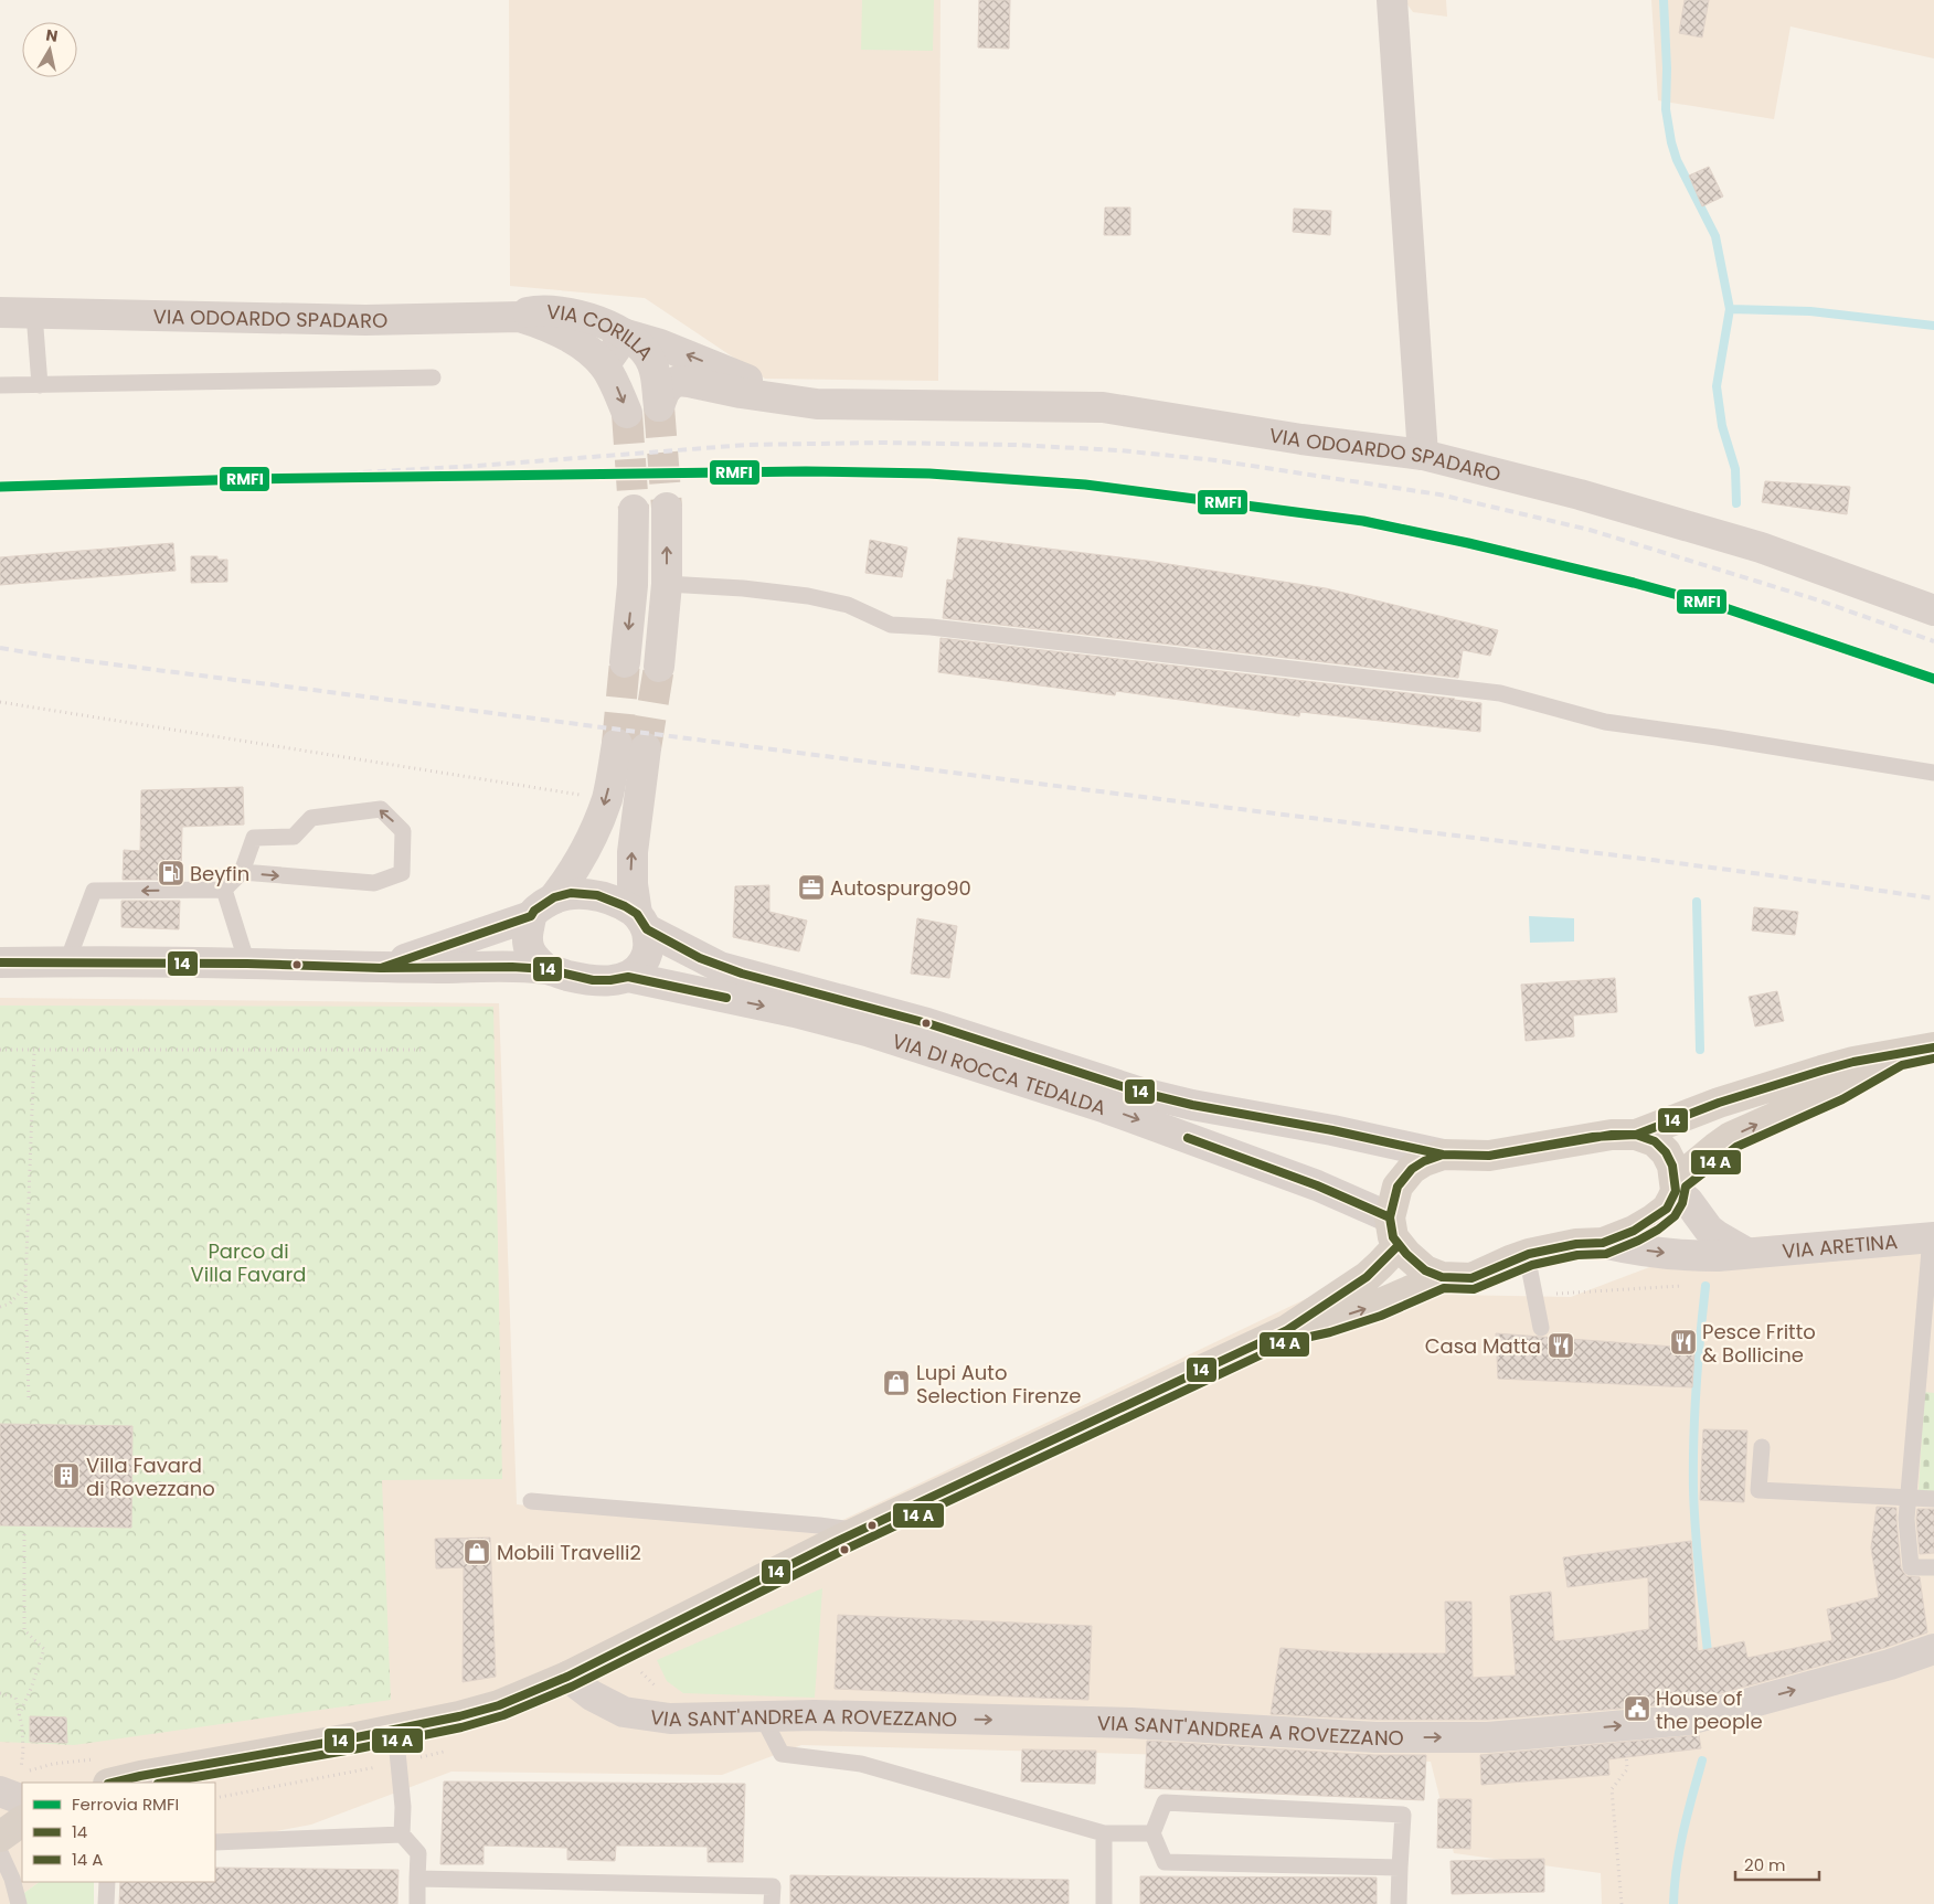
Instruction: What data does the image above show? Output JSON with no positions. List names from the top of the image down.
{
  "streets": {
    "street": [
      "VIA ODOARDO SPADARO",
      "VIA CORILLA",
      "VIA DI ROCCA TEDALDA",
      "VIA ARETINA",
      "VIA SANT'ANDREA A ROVEZZANO"
    ]
  },
  "crossings": [
    ["VIA ODOARDO SPADARO", "VIA CORILLA"]
  ],
  "one_way": ["VIA ARETINA", "VIA SANT'ANDREA A ROVEZZANO"],
  "parks": ["Parco di Villa Favard"],
  "places": {
    "fuel station": ["Beyfin"],
    "office": ["Autospurgo90"],
    "restaurant": ["Pesce Fritto & Bollicine", "Casa Matta"],
    "shop": ["Lupi Auto Selection Firenze", "Mobili Travelli2"],
    "building": ["Villa Favard di Rovezzano"],
    "public building": ["House of the people"]
  },
  "lines": ["rail line RMFI", "transit line 14"],
  "legend": ["Ferrovia RMFI", "14", "14 A"],
  "scale_bar": "20 m",
  "north": "top"
}
